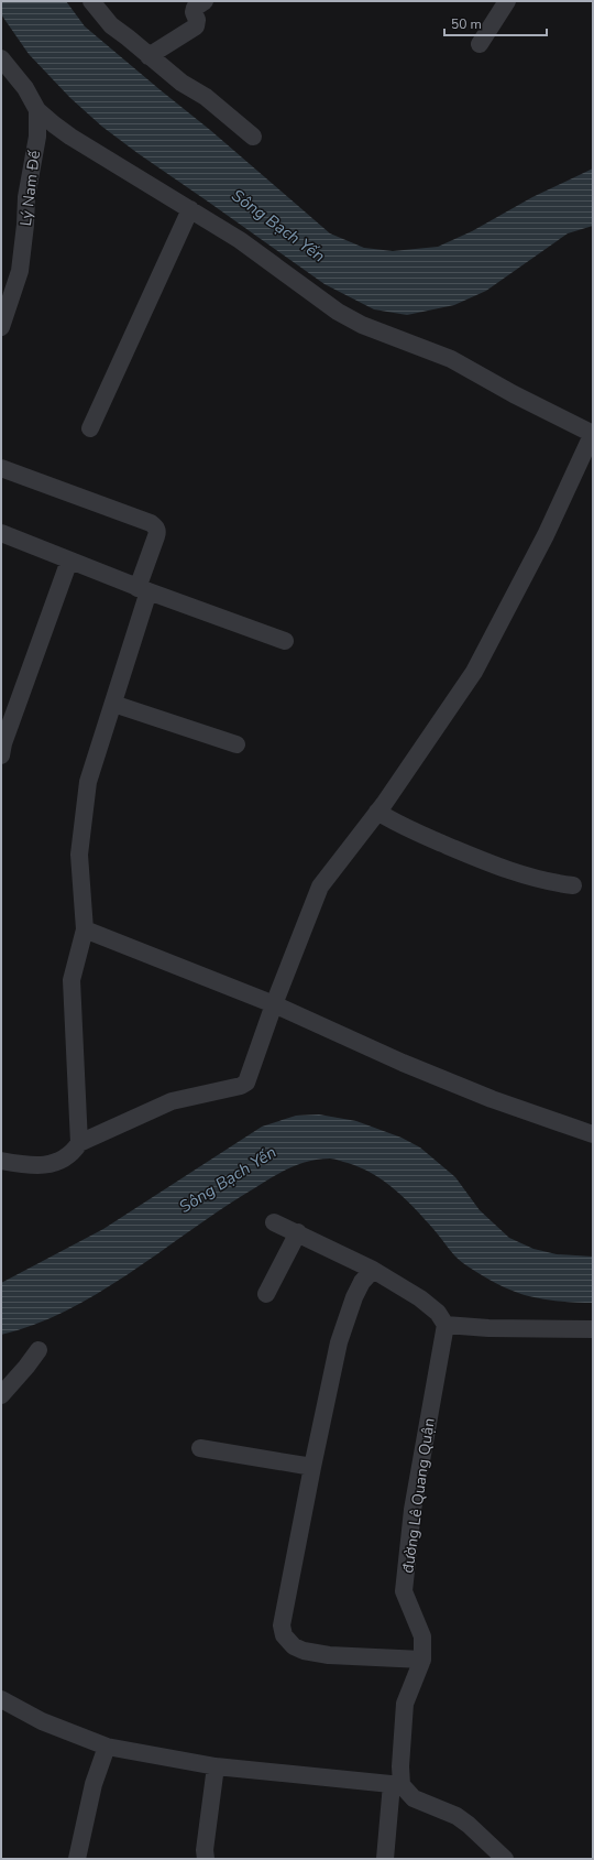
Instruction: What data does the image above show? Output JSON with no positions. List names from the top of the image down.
{
  "streets": {
    "street": ["Lý Nam Đế", "đường Lê Quang Quận"]
  },
  "water": ["Sông Bạch Yến"],
  "scale_bar": "50 m"
}
